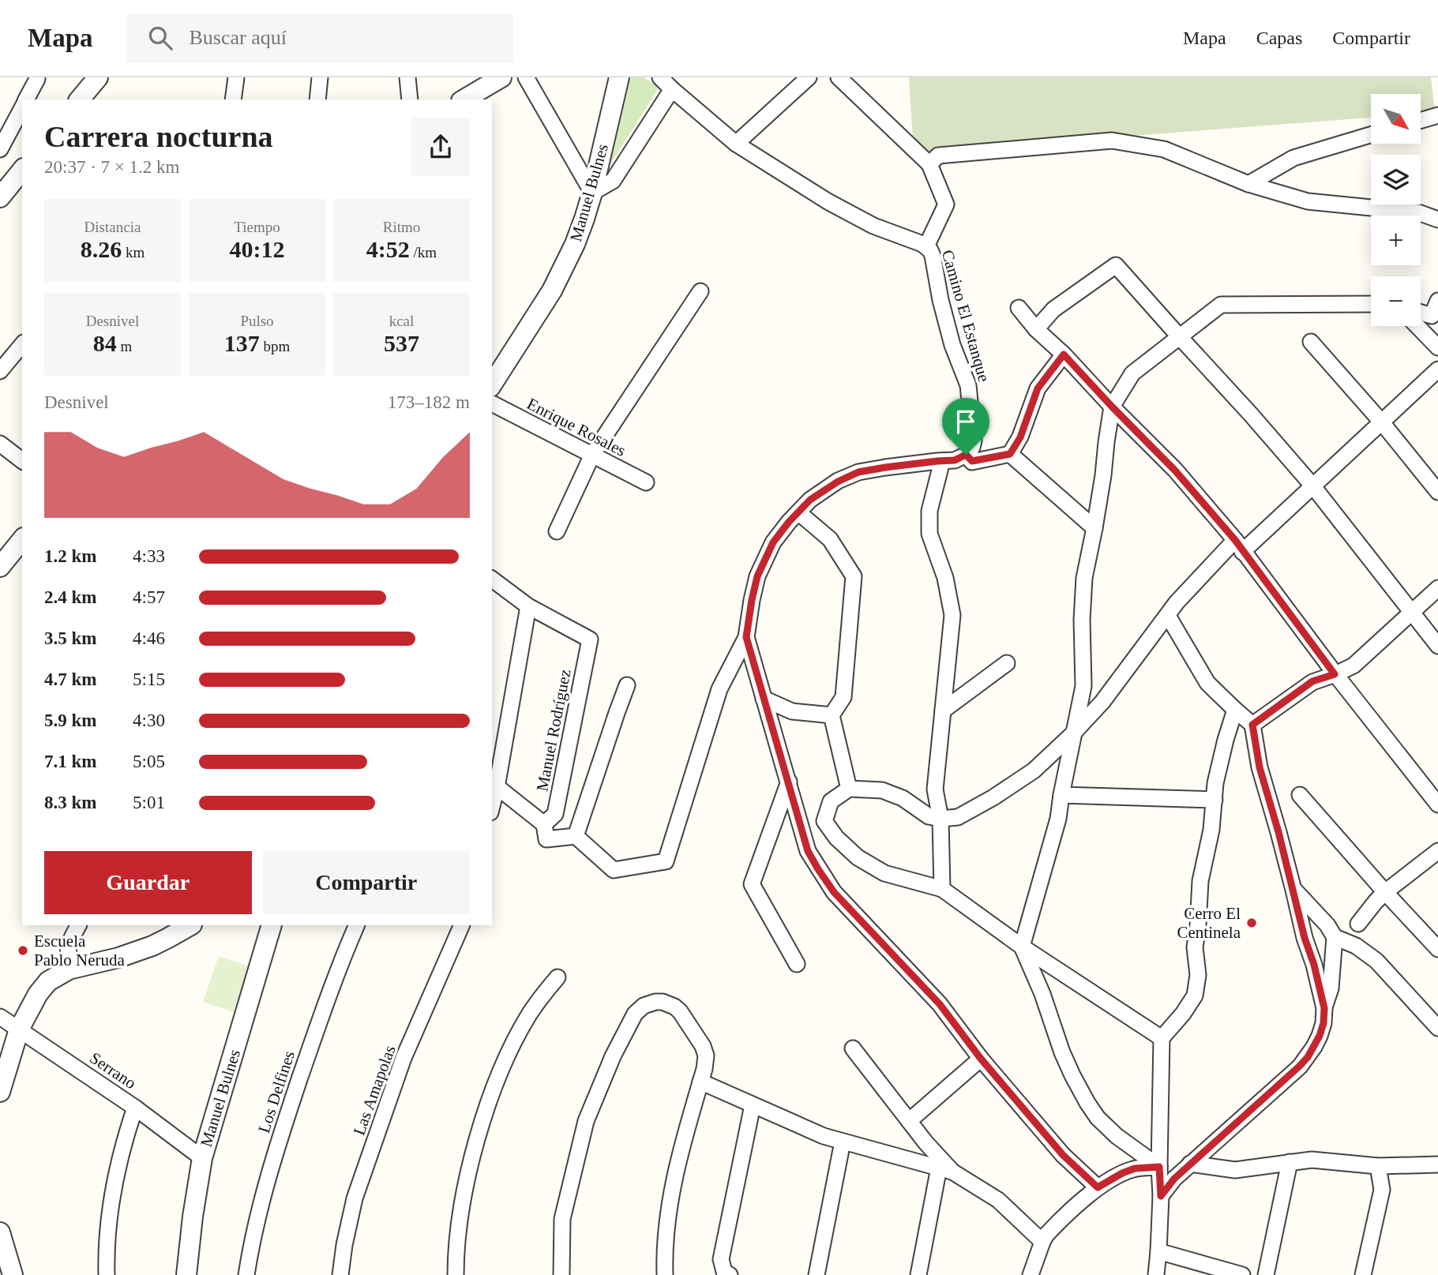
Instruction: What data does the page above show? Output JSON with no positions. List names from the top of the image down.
{
  "streets": {
    "street": [
      "Manuel Bulnes",
      "Camino El Estanque",
      "Enrique Rosales",
      "Manuel Rodríguez",
      "Serrano",
      "Las Amapolas",
      "Los Delfines"
    ]
  },
  "crossings": [
    ["Manuel Bulnes", "Serrano"]
  ],
  "places": ["Cerro El Centinela", "Escuela Pablo Neruda"],
  "north": "bottom right",
  "page": {
    "header": "Mapa",
    "search": "Buscar aquí",
    "nav": ["Mapa", "Capas", "Compartir"],
    "map_buttons": ["+", "−"],
    "heading": ["Carrera nocturna", "20:37 · 7 × 1.2 km"],
    "stats": [
      ["Distancia", "8.26 km"],
      ["Tiempo", "40:12"],
      ["Ritmo", "4:52 /km"],
      ["Desnivel", "84 m"],
      ["Pulso", "137 bpm"],
      ["kcal", "537"]
    ],
    "chart": ["Desnivel", "173–182 m"],
    "list": [
      {
        "name": "1.2 km",
        "note": "4:33"
      },
      {
        "name": "2.4 km",
        "note": "4:57"
      },
      {
        "name": "3.5 km",
        "note": "4:46"
      },
      {
        "name": "4.7 km",
        "note": "5:15"
      },
      {
        "name": "5.9 km",
        "note": "4:30"
      },
      {
        "name": "7.1 km",
        "note": "5:05"
      },
      {
        "name": "8.3 km",
        "note": "5:01"
      }
    ],
    "buttons": ["Guardar", "Compartir"]
  }
}
